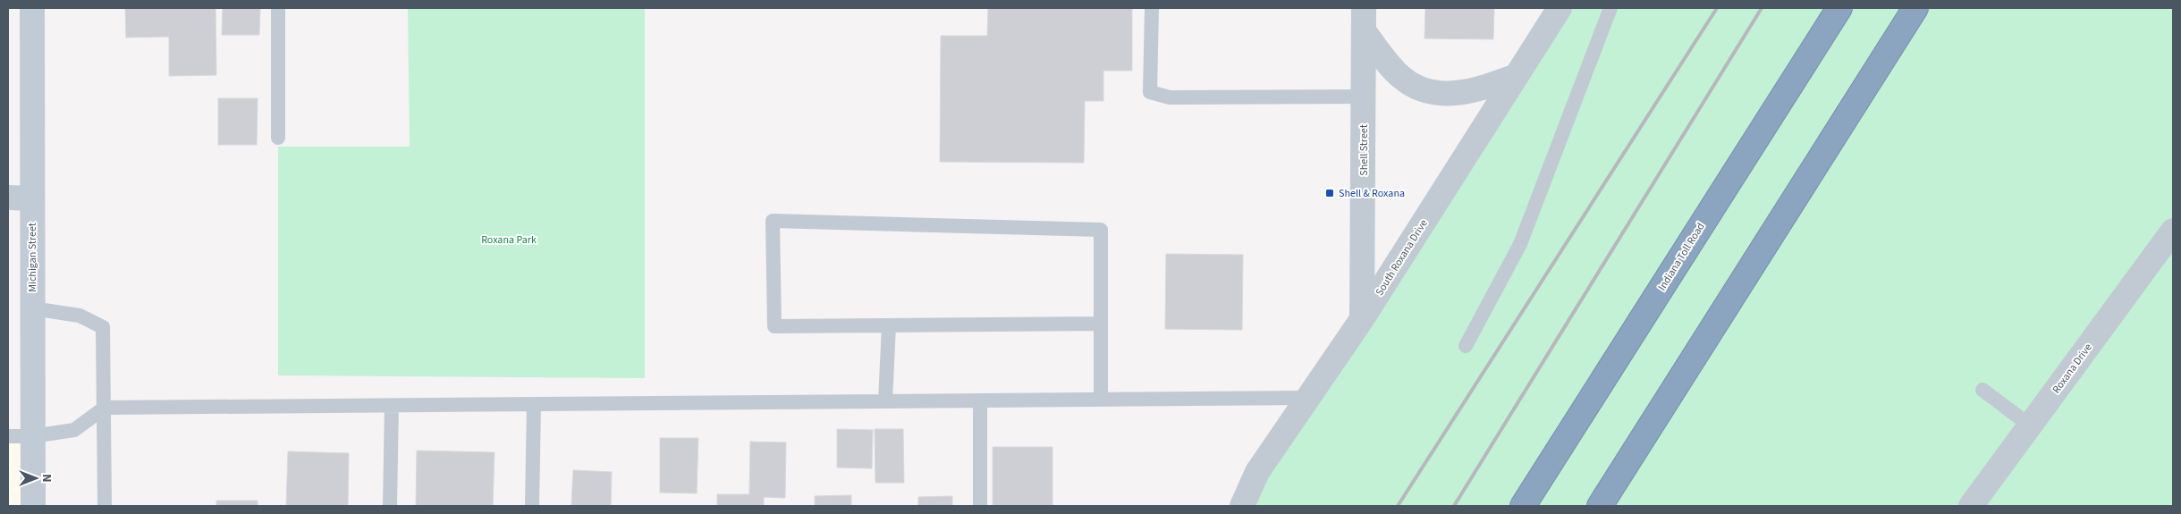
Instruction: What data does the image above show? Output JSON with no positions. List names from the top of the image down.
{
  "streets": {
    "highway": ["Indiana Toll Road"],
    "main road": ["Michigan Street"],
    "street": ["Shell Street", "South Roxana Drive", "Roxana Drive"]
  },
  "crossings": [
    ["Shell Street", "South Roxana Drive"]
  ],
  "parks": ["Roxana Park"],
  "places": {
    "transit": ["Shell & Roxana"]
  },
  "north": "right"
}
